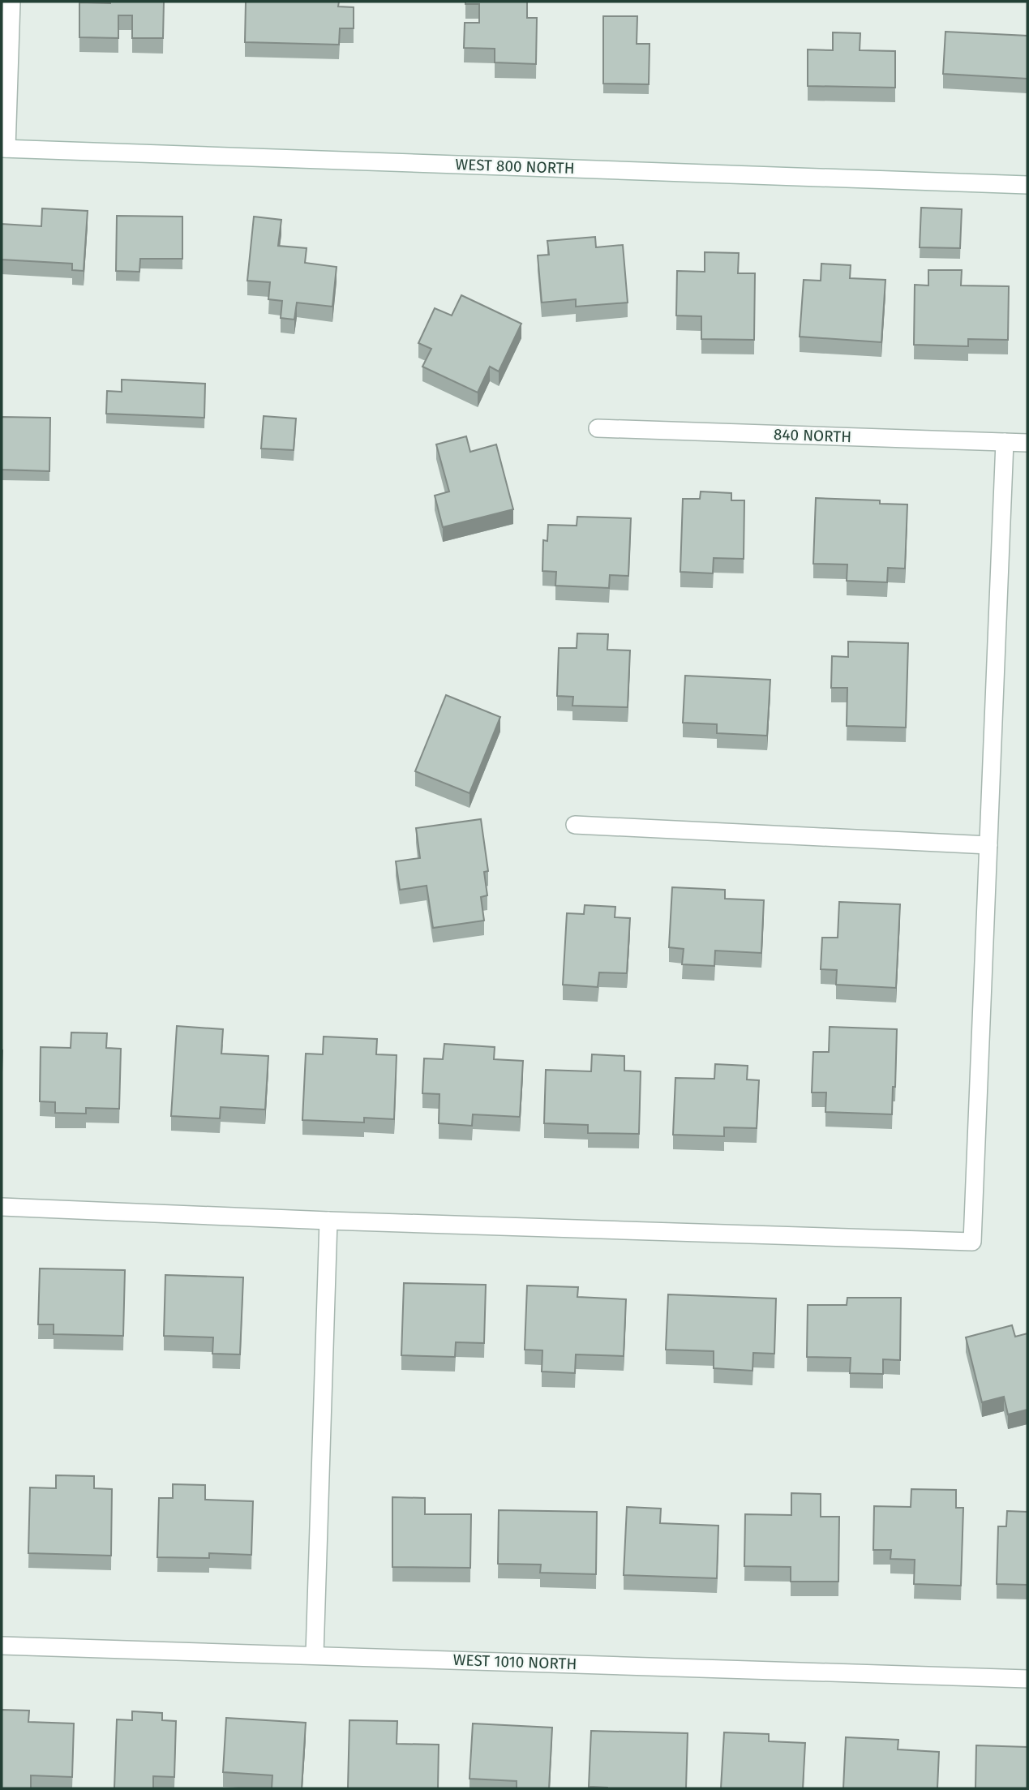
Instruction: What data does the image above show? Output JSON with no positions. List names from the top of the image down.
{
  "streets": {
    "street": ["WEST 800 NORTH", "840 NORTH", "WEST 1010 NORTH"]
  }
}
